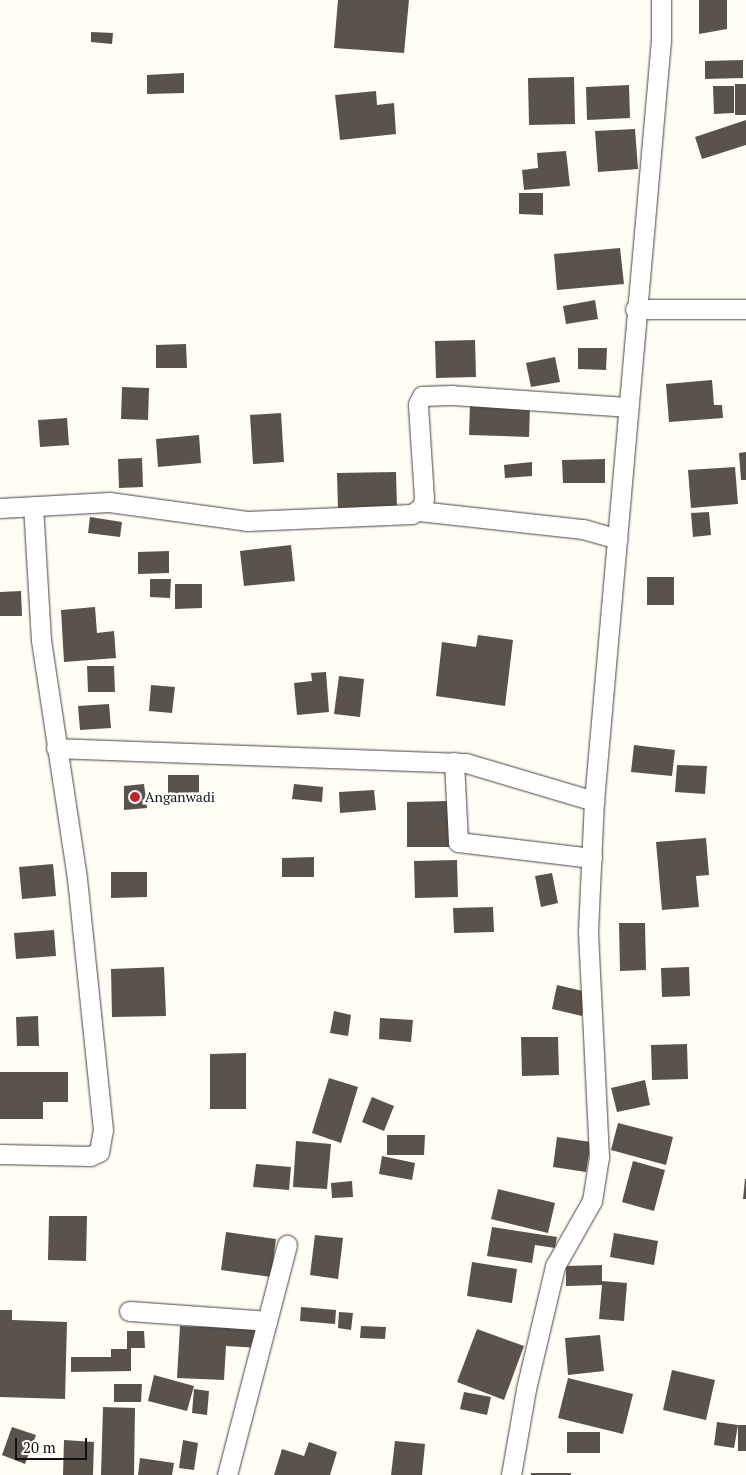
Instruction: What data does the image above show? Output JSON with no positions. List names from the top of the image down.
{
  "places": ["Anganwadi"],
  "scale_bar": "20 m"
}
